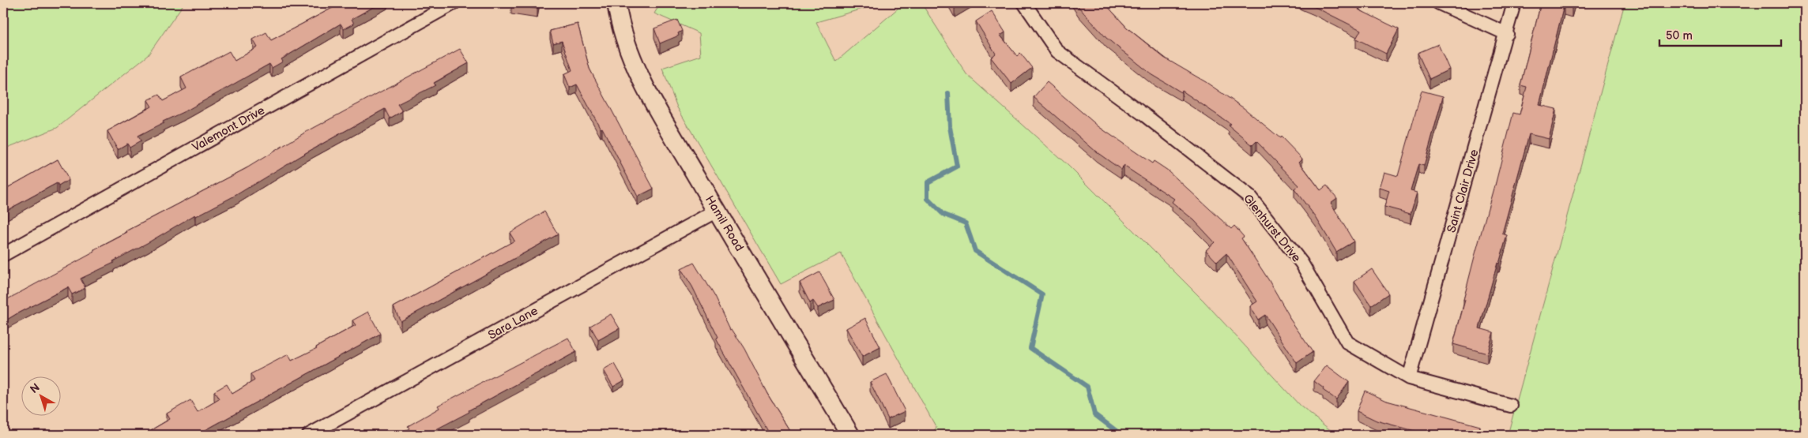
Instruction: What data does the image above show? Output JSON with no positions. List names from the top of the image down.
{
  "streets": {
    "street": [
      "Valemont Drive",
      "Saint Clair Drive",
      "Hamil Road",
      "Glenhurst Drive",
      "Sara Lane"
    ]
  },
  "crossings": [
    ["Saint Clair Drive", "Glenhurst Drive"],
    ["Hamil Road", "Sara Lane"]
  ],
  "scale_bar": "50 m",
  "north": "top left"
}
